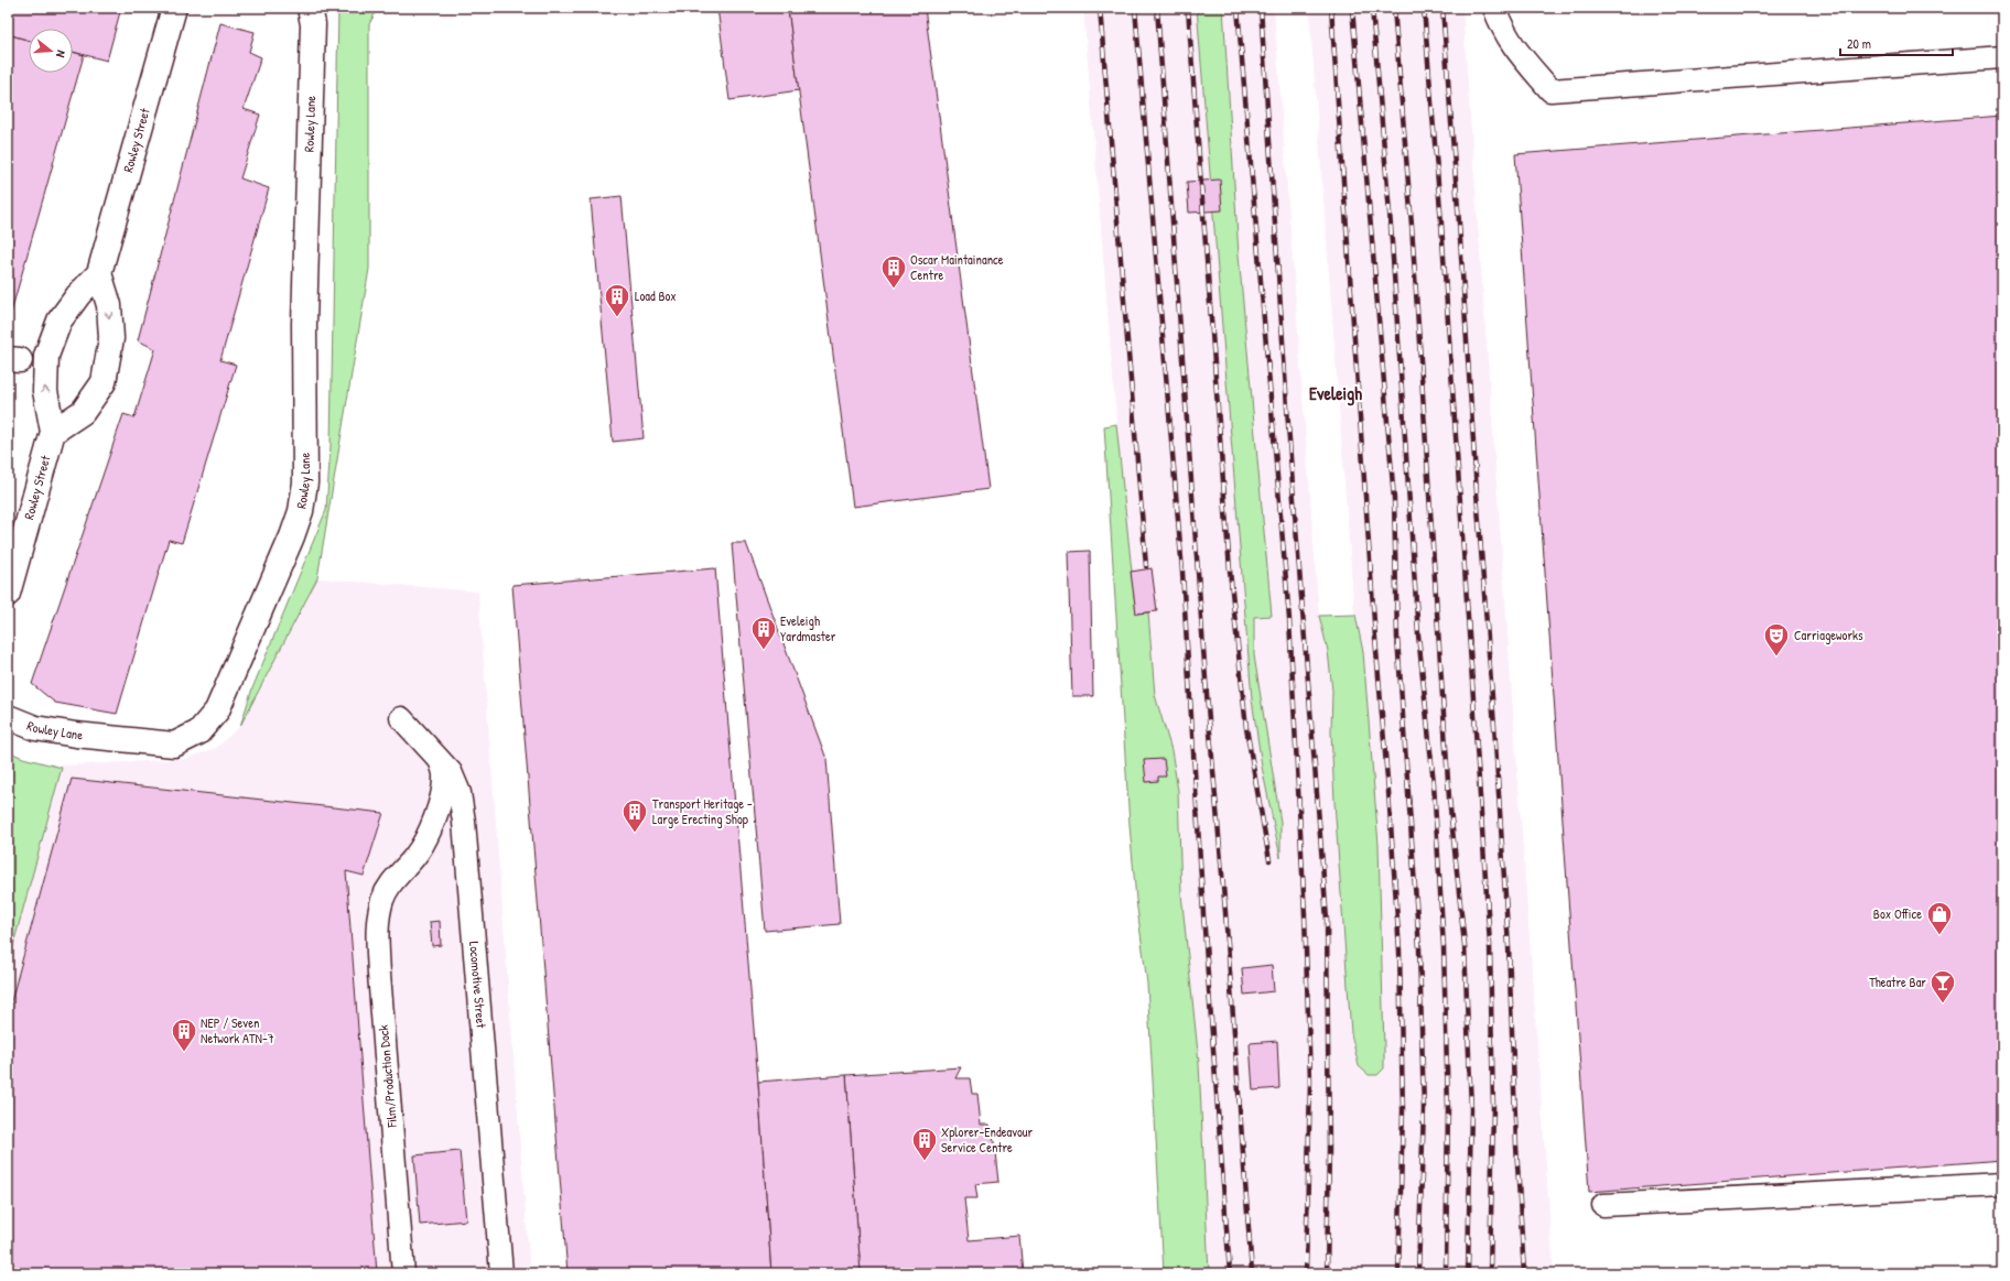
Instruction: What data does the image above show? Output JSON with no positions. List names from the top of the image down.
{
  "streets": {
    "street": ["Rowley Lane", "Rowley Street"],
    "lane": ["Locomotive Street", "Film/Production Dock"]
  },
  "crossings": [
    ["Locomotive Street", "Film/Production Dock"]
  ],
  "districts": ["Eveleigh"],
  "places": {
    "building": [
      "Oscar Maintainance Centre",
      "Load Box",
      "Eveleigh Yardmaster",
      "Transport Heritage – Large Erecting Shop",
      "NEP / Seven Network ATN-7",
      "Xplorer-Endeavour Service Centre"
    ],
    "theatre": ["Carriageworks"],
    "shop": ["Box Office"],
    "bar": ["Theatre Bar"]
  },
  "scale_bar": "20 m",
  "north": "right"
}
